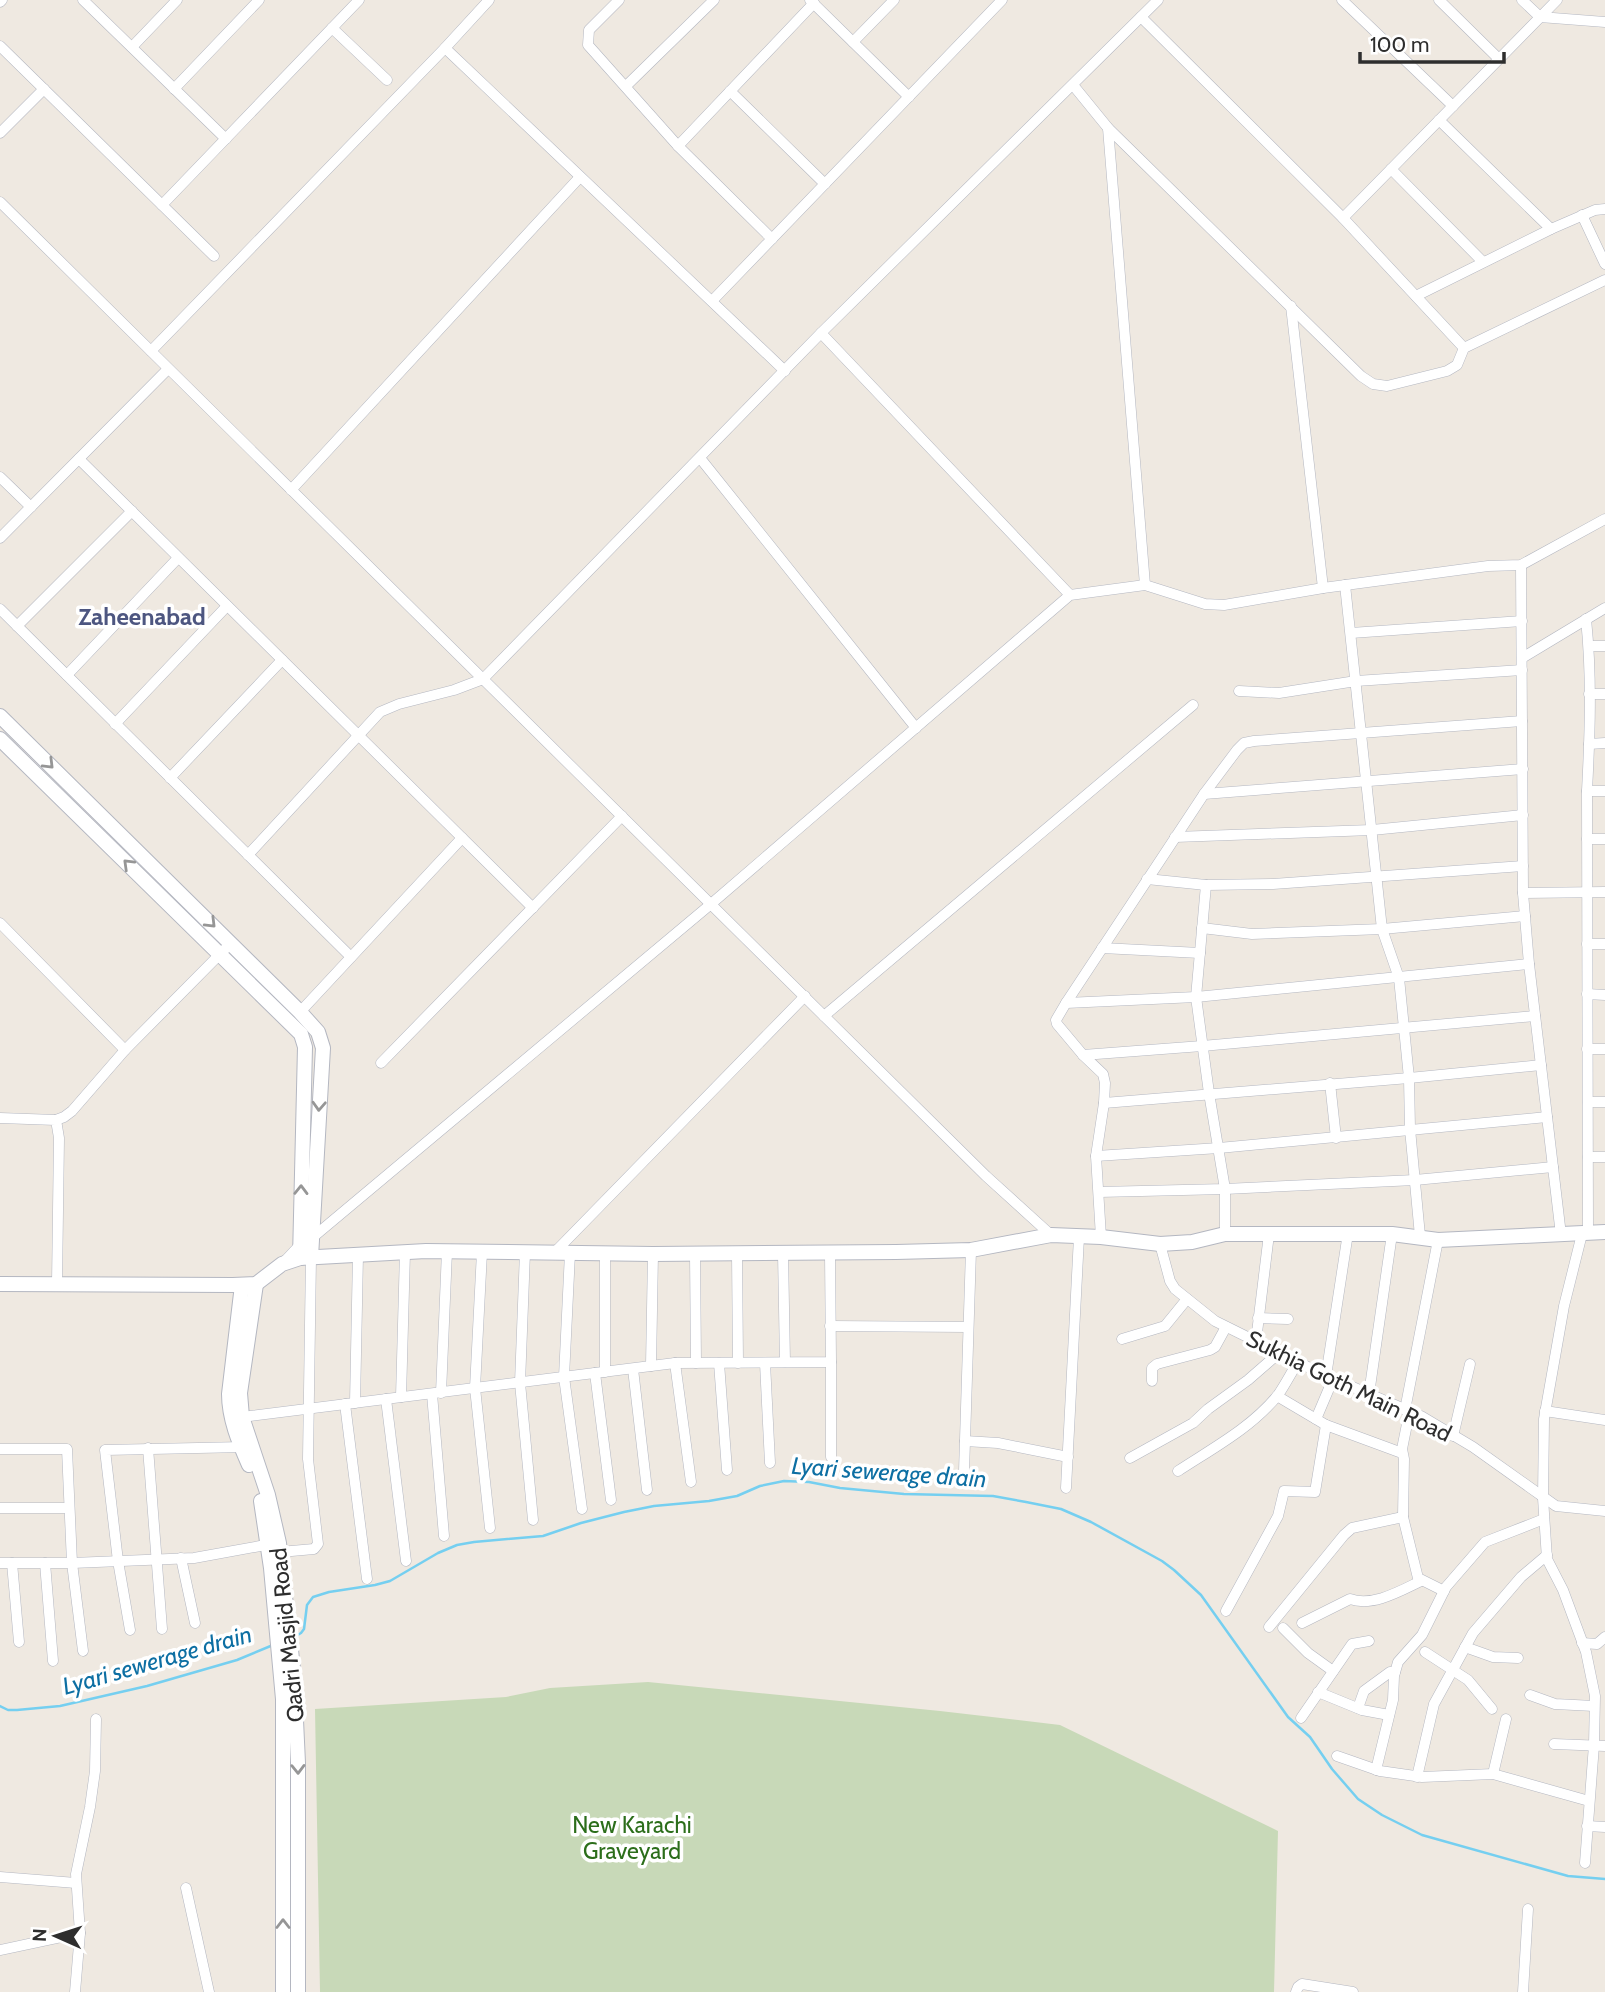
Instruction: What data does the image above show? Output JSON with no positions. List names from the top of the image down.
{
  "streets": {
    "street": ["Sukhia Goth Main Road", "Qadri Masjid Road"]
  },
  "districts": ["Zaheenabad"],
  "water": ["Lyari sewerage drain"],
  "parks": ["New Karachi Graveyard"],
  "scale_bar": "100 m",
  "north": "left"
}
